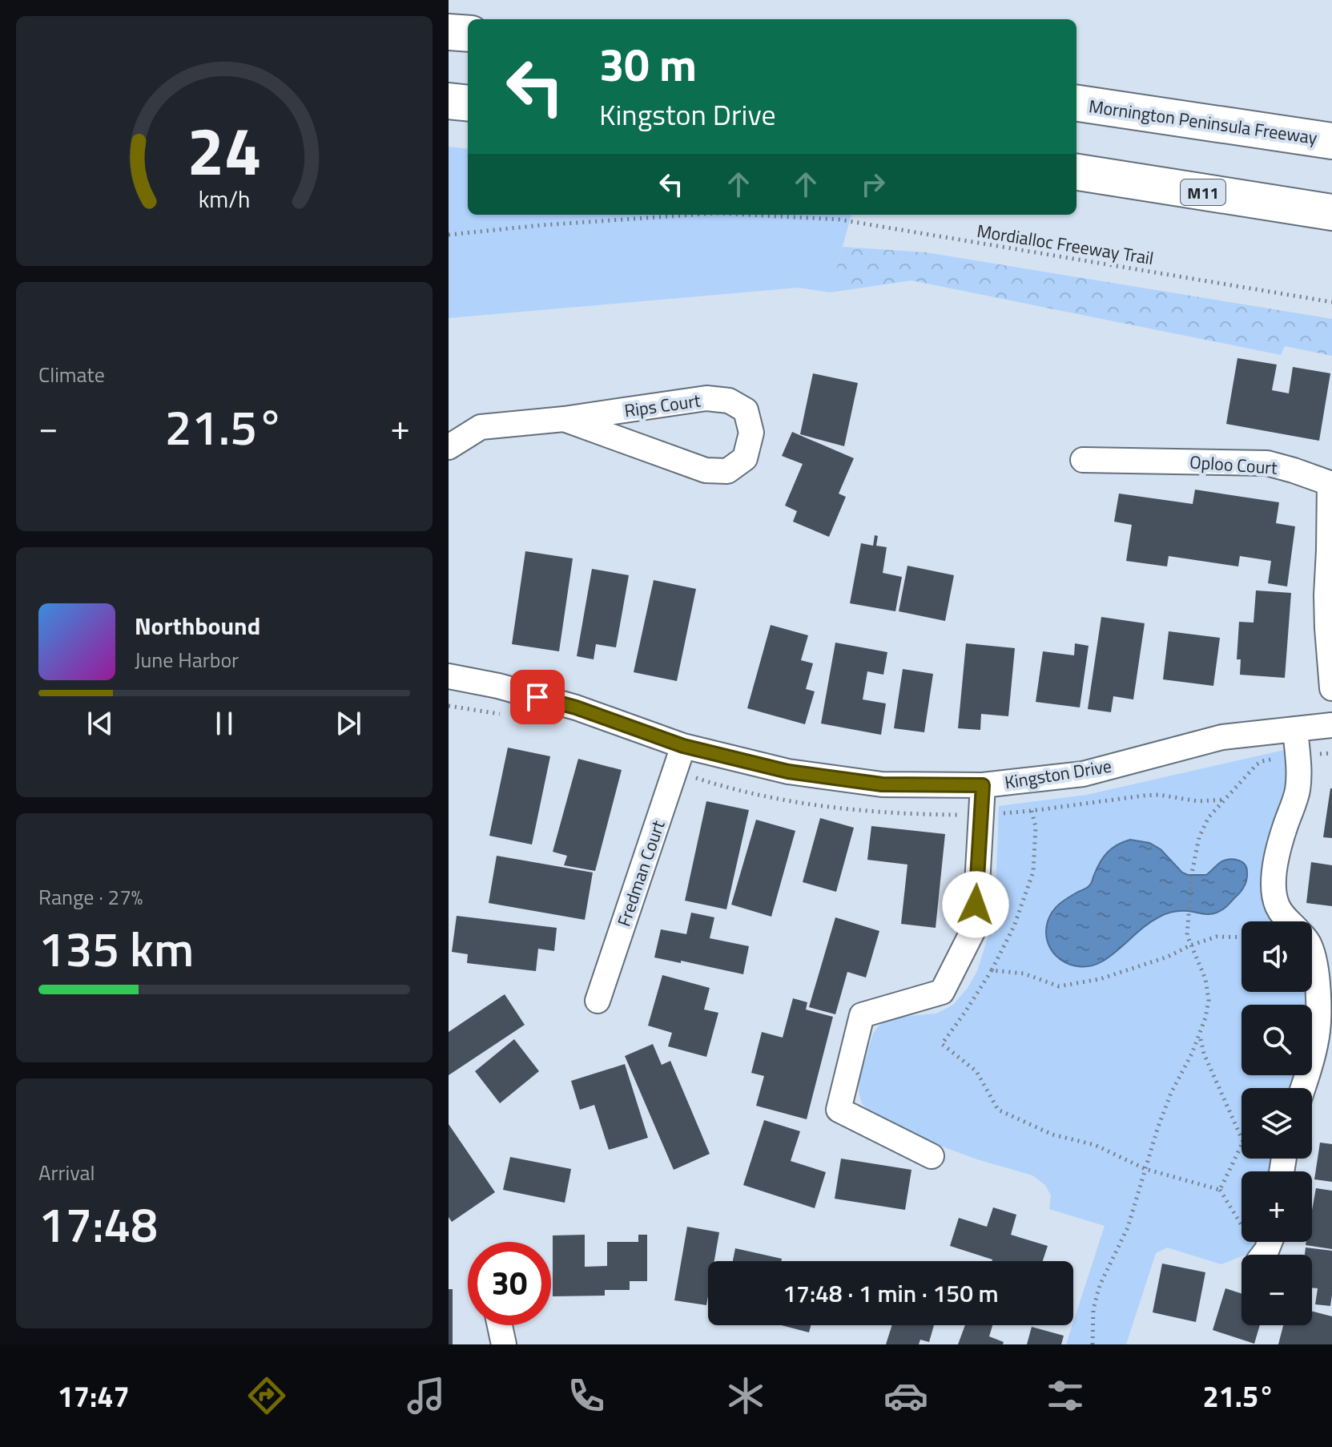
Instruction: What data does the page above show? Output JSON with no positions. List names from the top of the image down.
{
  "streets": {
    "highway": ["Mornington Peninsula Freeway", "M11"],
    "street": [
      "Rips Court",
      "Oploo Court",
      "Kingston Drive",
      "Fredman Court"
    ],
    "path": ["Mordialloc Freeway Trail"]
  },
  "crossings": [
    ["Kingston Drive", "Fredman Court"]
  ],
  "page": {
    "turn": ["30 m", "Kingston Drive"],
    "tile": [
      "Climate",
      ["Range · 27%", "135 km"],
      ["Arrival", "17:48"]
    ],
    "heat": ["−", "21.5°", "+"],
    "song": ["Northbound", "June Harbor"],
    "map_buttons": ["+", "−"],
    "limit": "30",
    "trip": "17:48 · 1 min · 150 m",
    "tabs": ["17:47", "21.5°"],
    "gauge": ["24", "km/h"]
  }
}
